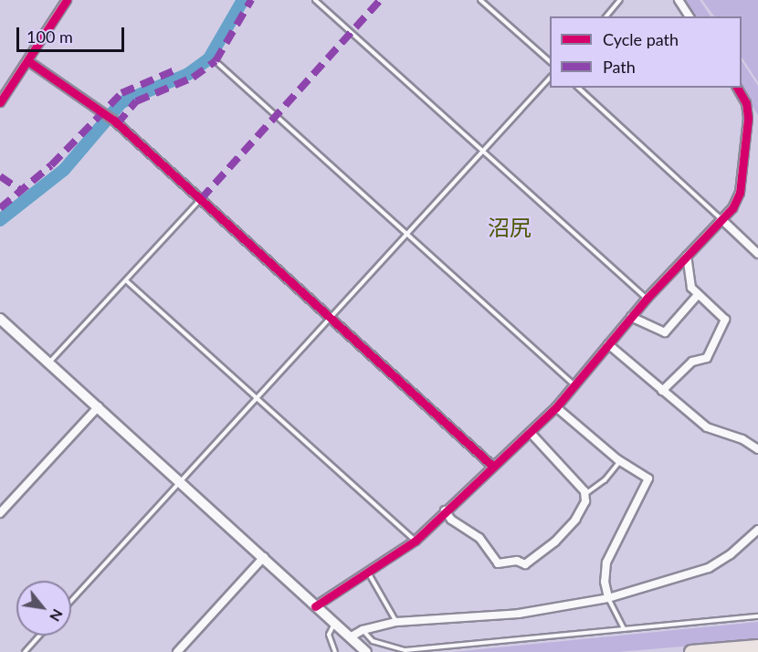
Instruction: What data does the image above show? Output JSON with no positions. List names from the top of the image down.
{
  "districts": ["沼尻"],
  "legend": ["Cycle path", "Path"],
  "scale_bar": "100 m",
  "north": "bottom right"
}
